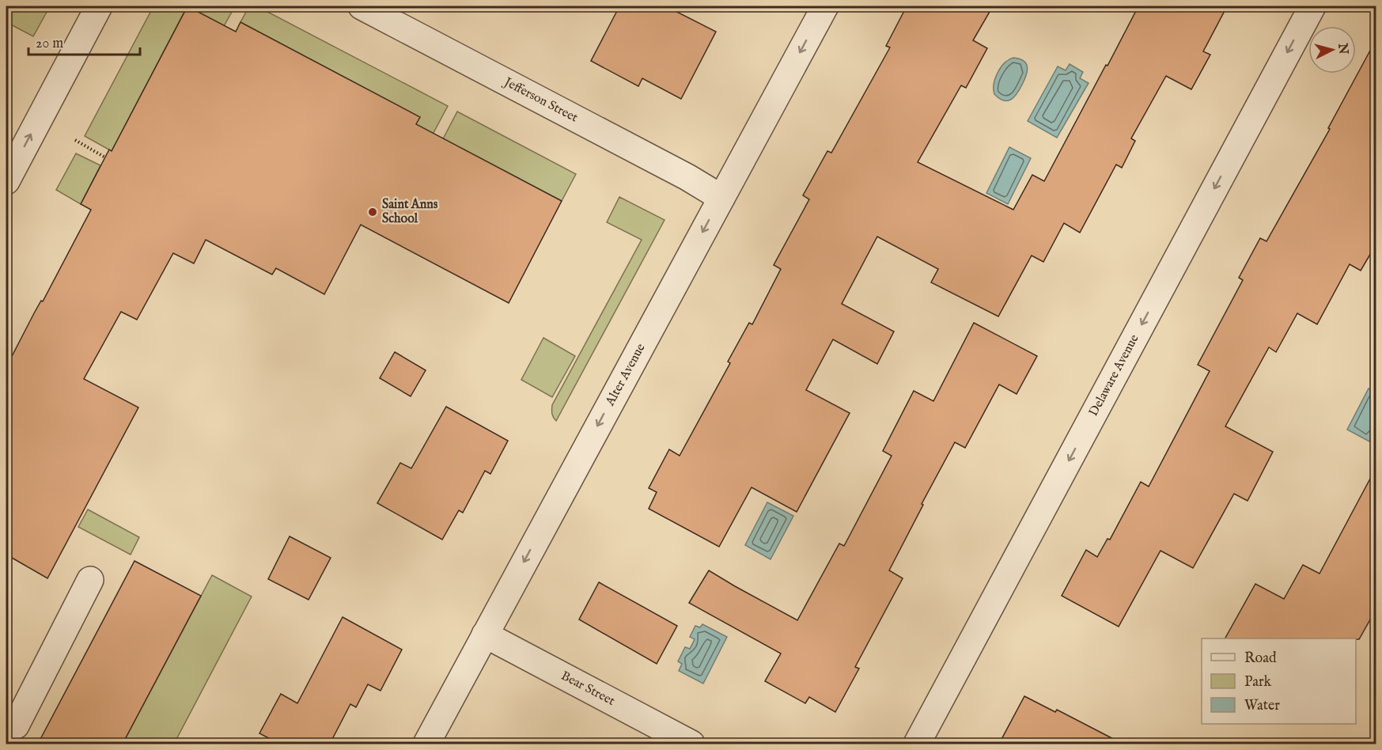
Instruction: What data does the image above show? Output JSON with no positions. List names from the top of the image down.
{
  "streets": {
    "street": [
      "Jefferson Street",
      "Alter Avenue",
      "Delaware Avenue",
      "Bear Street"
    ]
  },
  "crossings": [
    ["Jefferson Street", "Alter Avenue"],
    ["Alter Avenue", "Bear Street"]
  ],
  "one_way": ["Alter Avenue", "Delaware Avenue"],
  "places": ["Saint Anns School"],
  "legend": ["Road", "Park", "Water"],
  "scale_bar": "20 m",
  "north": "right"
}
